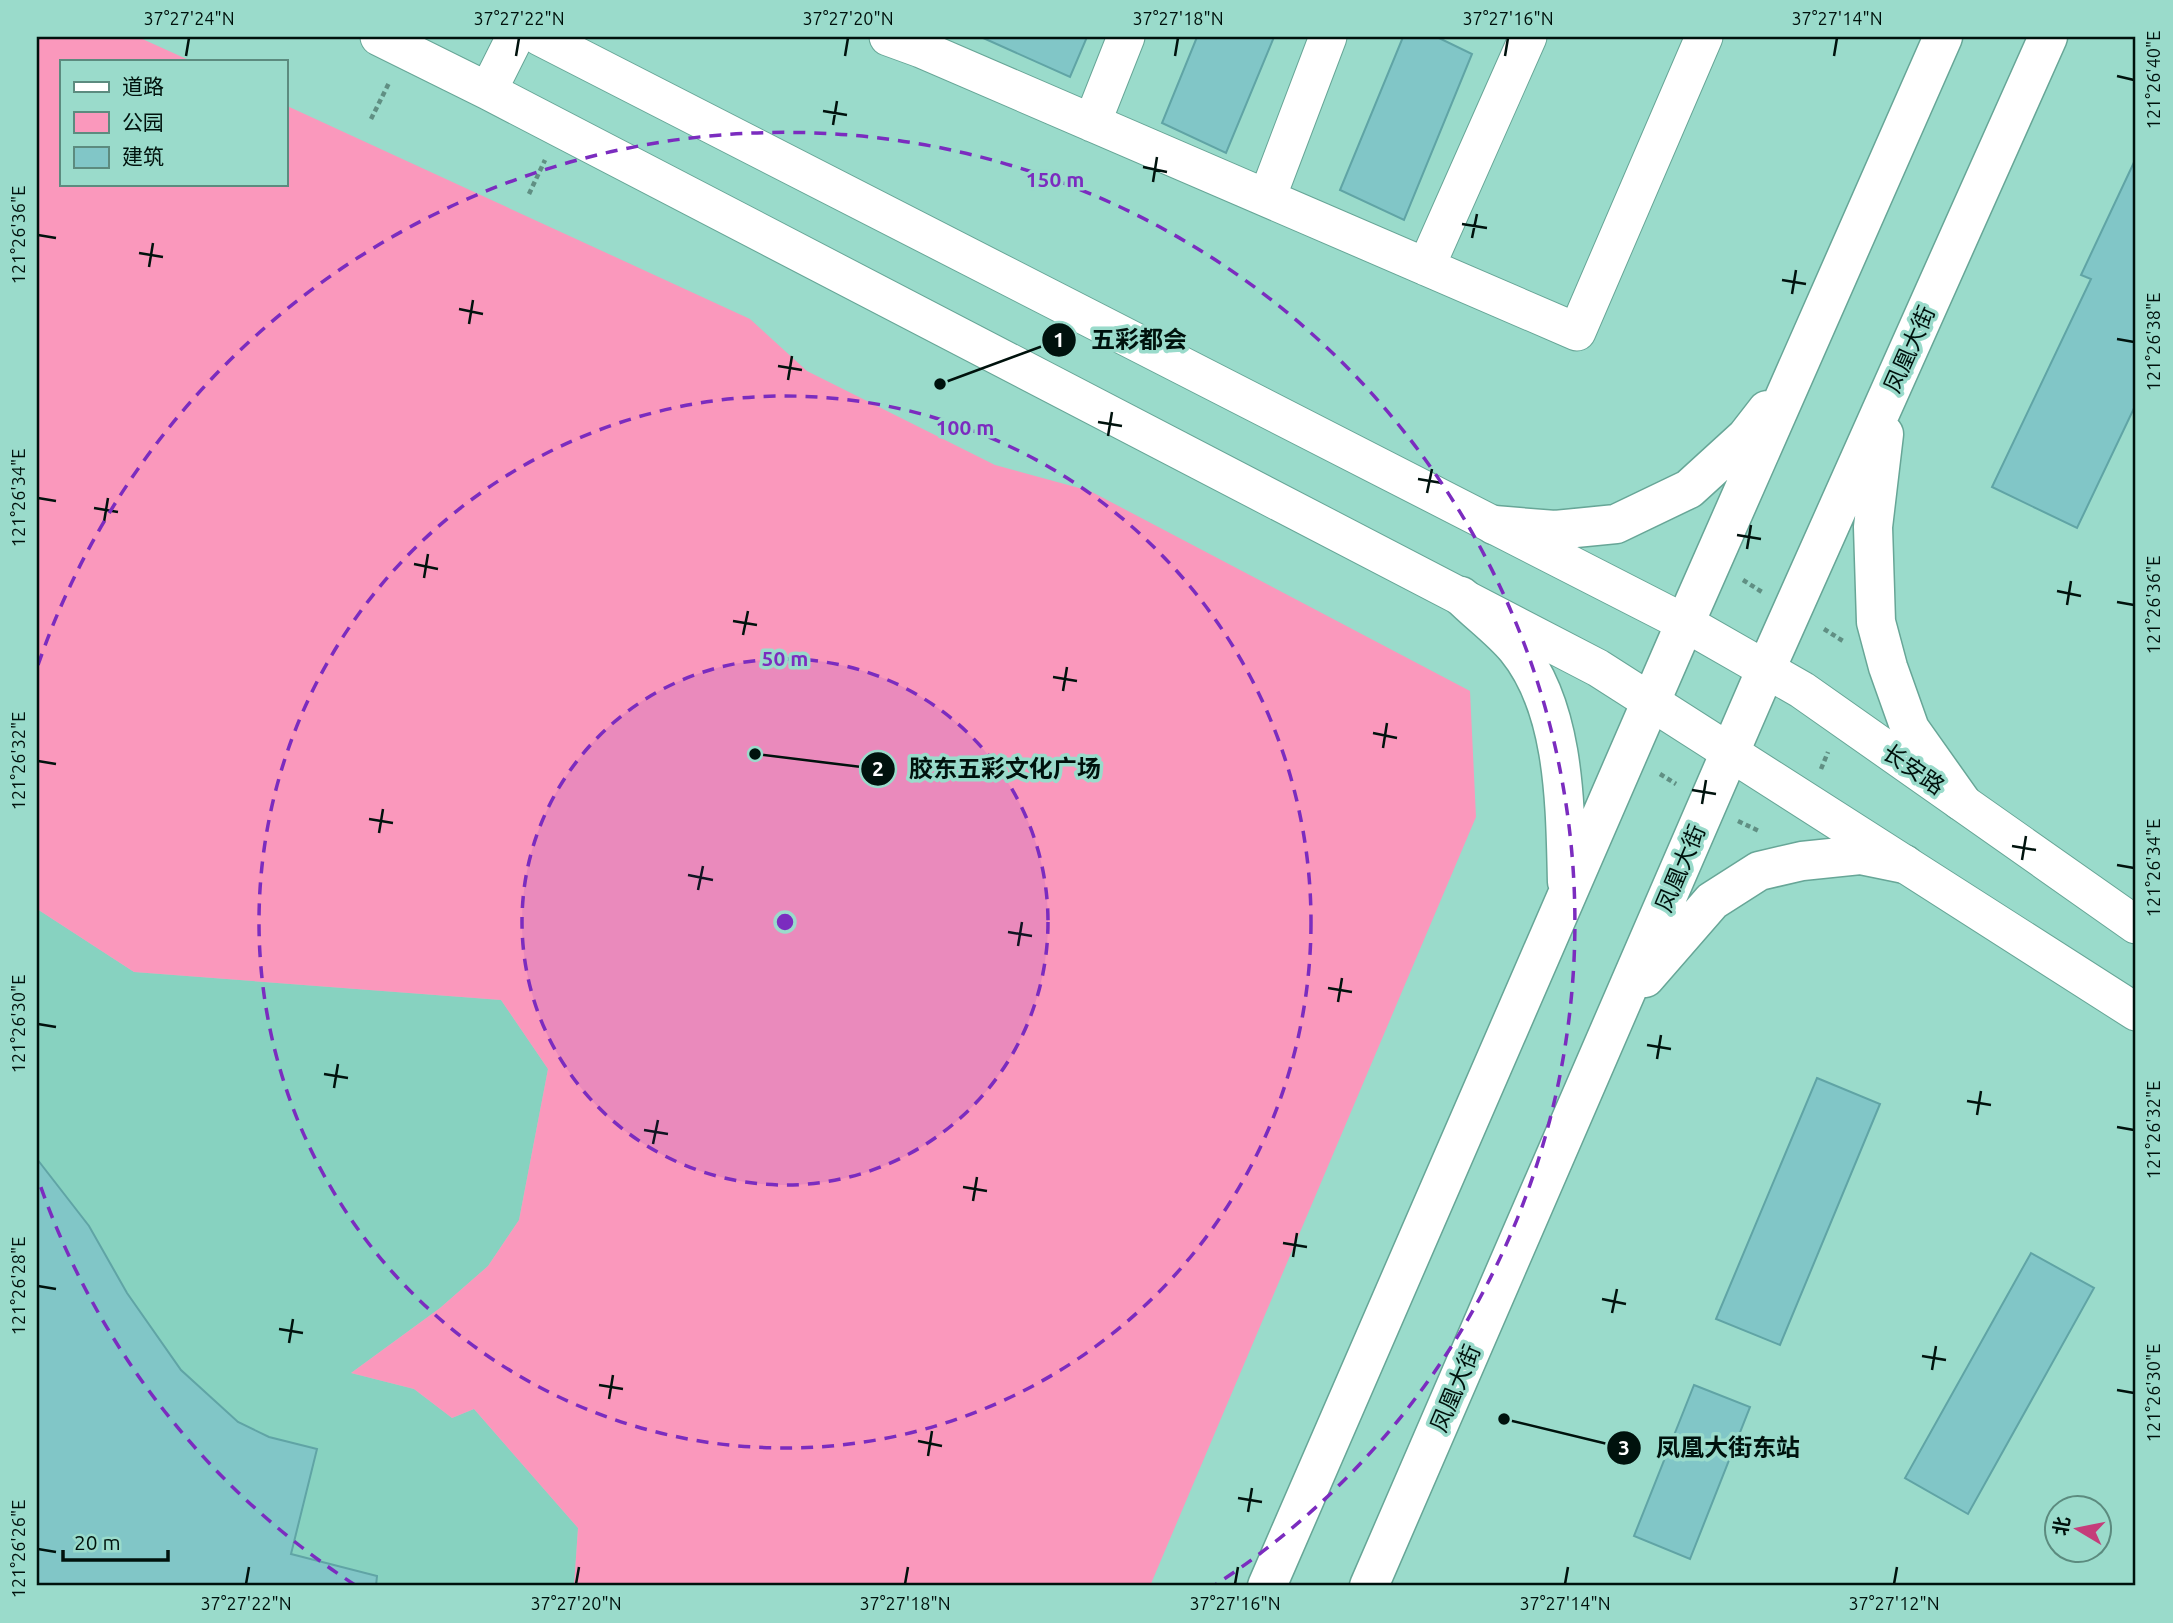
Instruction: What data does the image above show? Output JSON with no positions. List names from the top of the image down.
{
  "streets": {
    "main road": ["凤凰大街"],
    "street": ["长安路"]
  },
  "crossings": [
    ["凤凰大街", "长安路"]
  ],
  "places": ["五彩都会", "胶东五彩文化广场", "凤凰大街东站"],
  "legend": ["道路", "公园", "建筑"],
  "scale_bar": "20 m",
  "north": "left",
  "coordinates": [
    "37°27'24\"N",
    "37°27'22\"N",
    "37°27'20\"N",
    "37°27'18\"N",
    "37°27'16\"N",
    "37°27'14\"N",
    "121°26'40\"E",
    "121°26'36\"E",
    "121°26'38\"E",
    "121°26'34\"E",
    "121°26'32\"E",
    "121°26'30\"E",
    "121°26'28\"E",
    "121°26'26\"E",
    "37°27'12\"N"
  ],
  "rings": ["150 m", "100 m", "50 m"]
}
